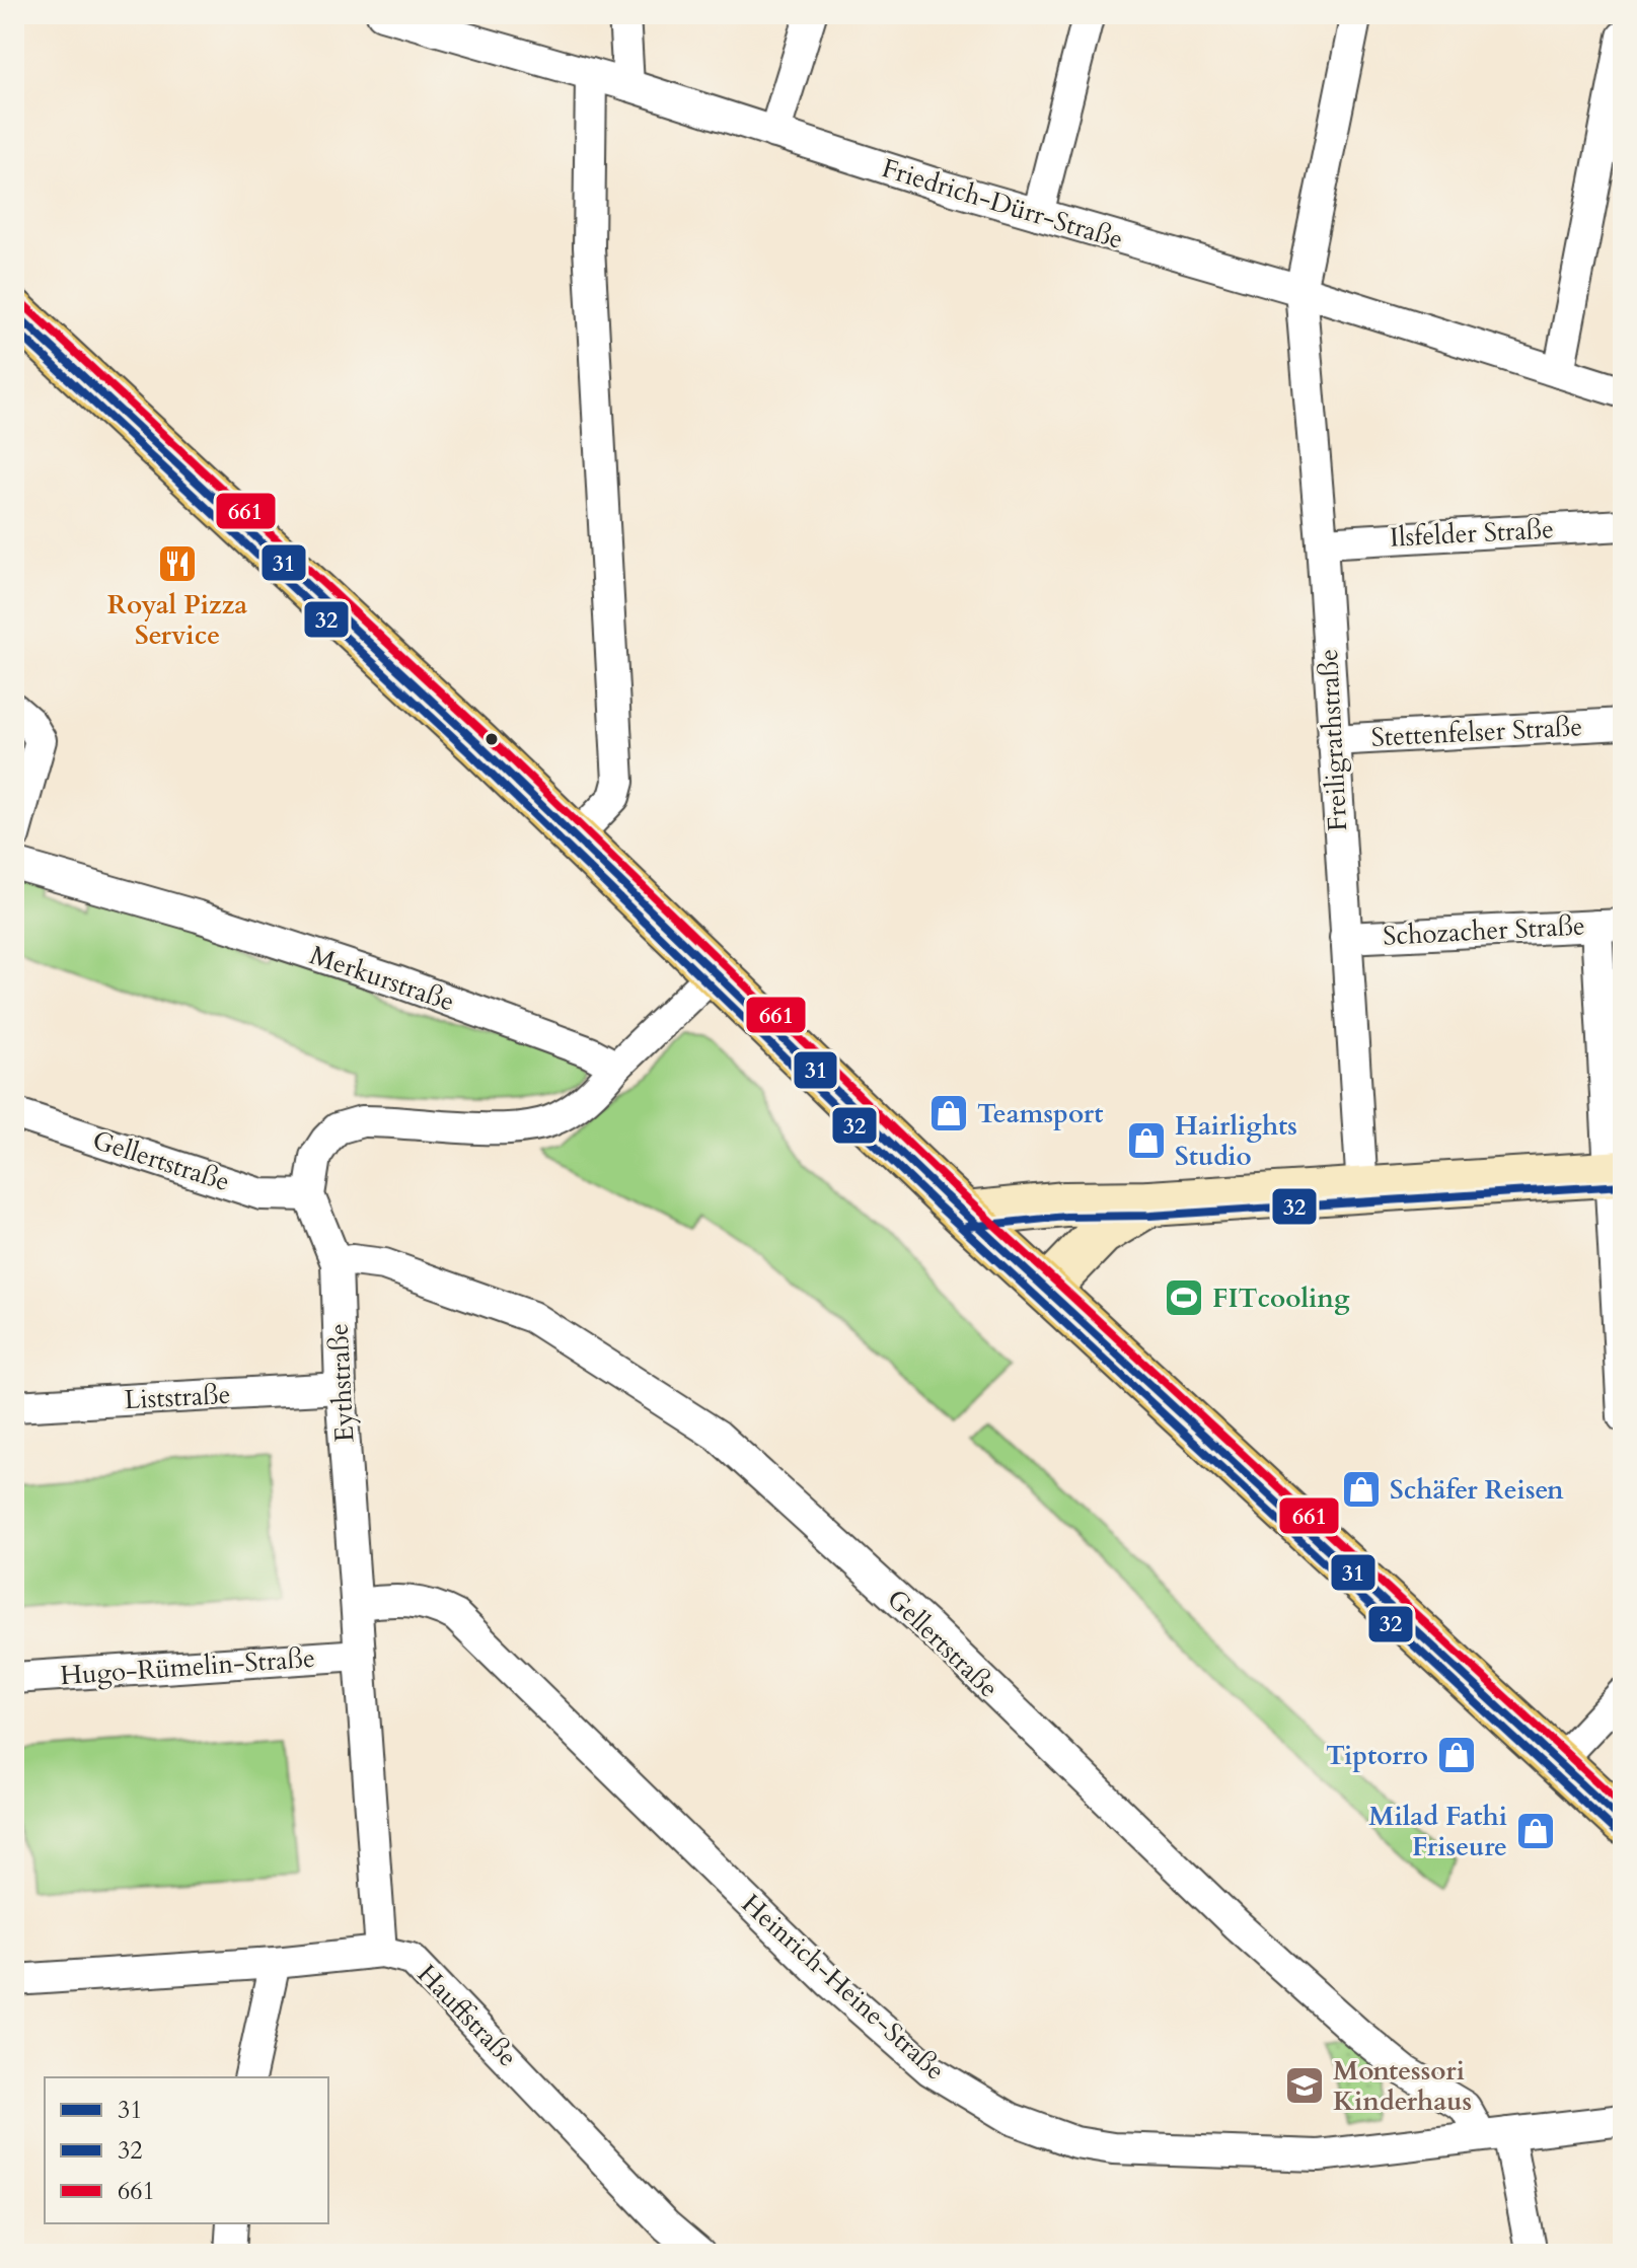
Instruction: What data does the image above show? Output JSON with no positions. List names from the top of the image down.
{
  "streets": {
    "street": [
      "Friedrich-Dürr-Straße",
      "Ilsfelder Straße",
      "Stettenfelser Straße",
      "Freiligrathstraße",
      "Schozacher Straße",
      "Merkurstraße",
      "Gellertstraße",
      "Eythstraße",
      "Liststraße",
      "Hugo-Rümelin-Straße",
      "Heinrich-Heine-Straße",
      "Hauffstraße"
    ]
  },
  "crossings": [
    ["Friedrich-Dürr-Straße", "Freiligrathstraße"],
    ["Ilsfelder Straße", "Freiligrathstraße"],
    ["Stettenfelser Straße", "Freiligrathstraße"],
    ["Freiligrathstraße", "Schozacher Straße"],
    ["Gellertstraße", "Eythstraße"],
    ["Gellertstraße", "Heinrich-Heine-Straße"],
    ["Eythstraße", "Liststraße"],
    ["Eythstraße", "Hugo-Rümelin-Straße"],
    ["Eythstraße", "Heinrich-Heine-Straße"],
    ["Eythstraße", "Hauffstraße"]
  ],
  "places": {
    "restaurant": ["Royal Pizza Service"],
    "shop": [
      "Teamsport",
      "Hairlights Studio",
      "Schäfer Reisen",
      "Tiptorro",
      "Milad Fathi Friseure"
    ],
    "sports": ["FITcooling"],
    "school or university": ["Montessori Kinderhaus"]
  },
  "lines": ["transit line 661", "transit line 31", "transit line 32"],
  "legend": ["31", "32", "661"]
}
